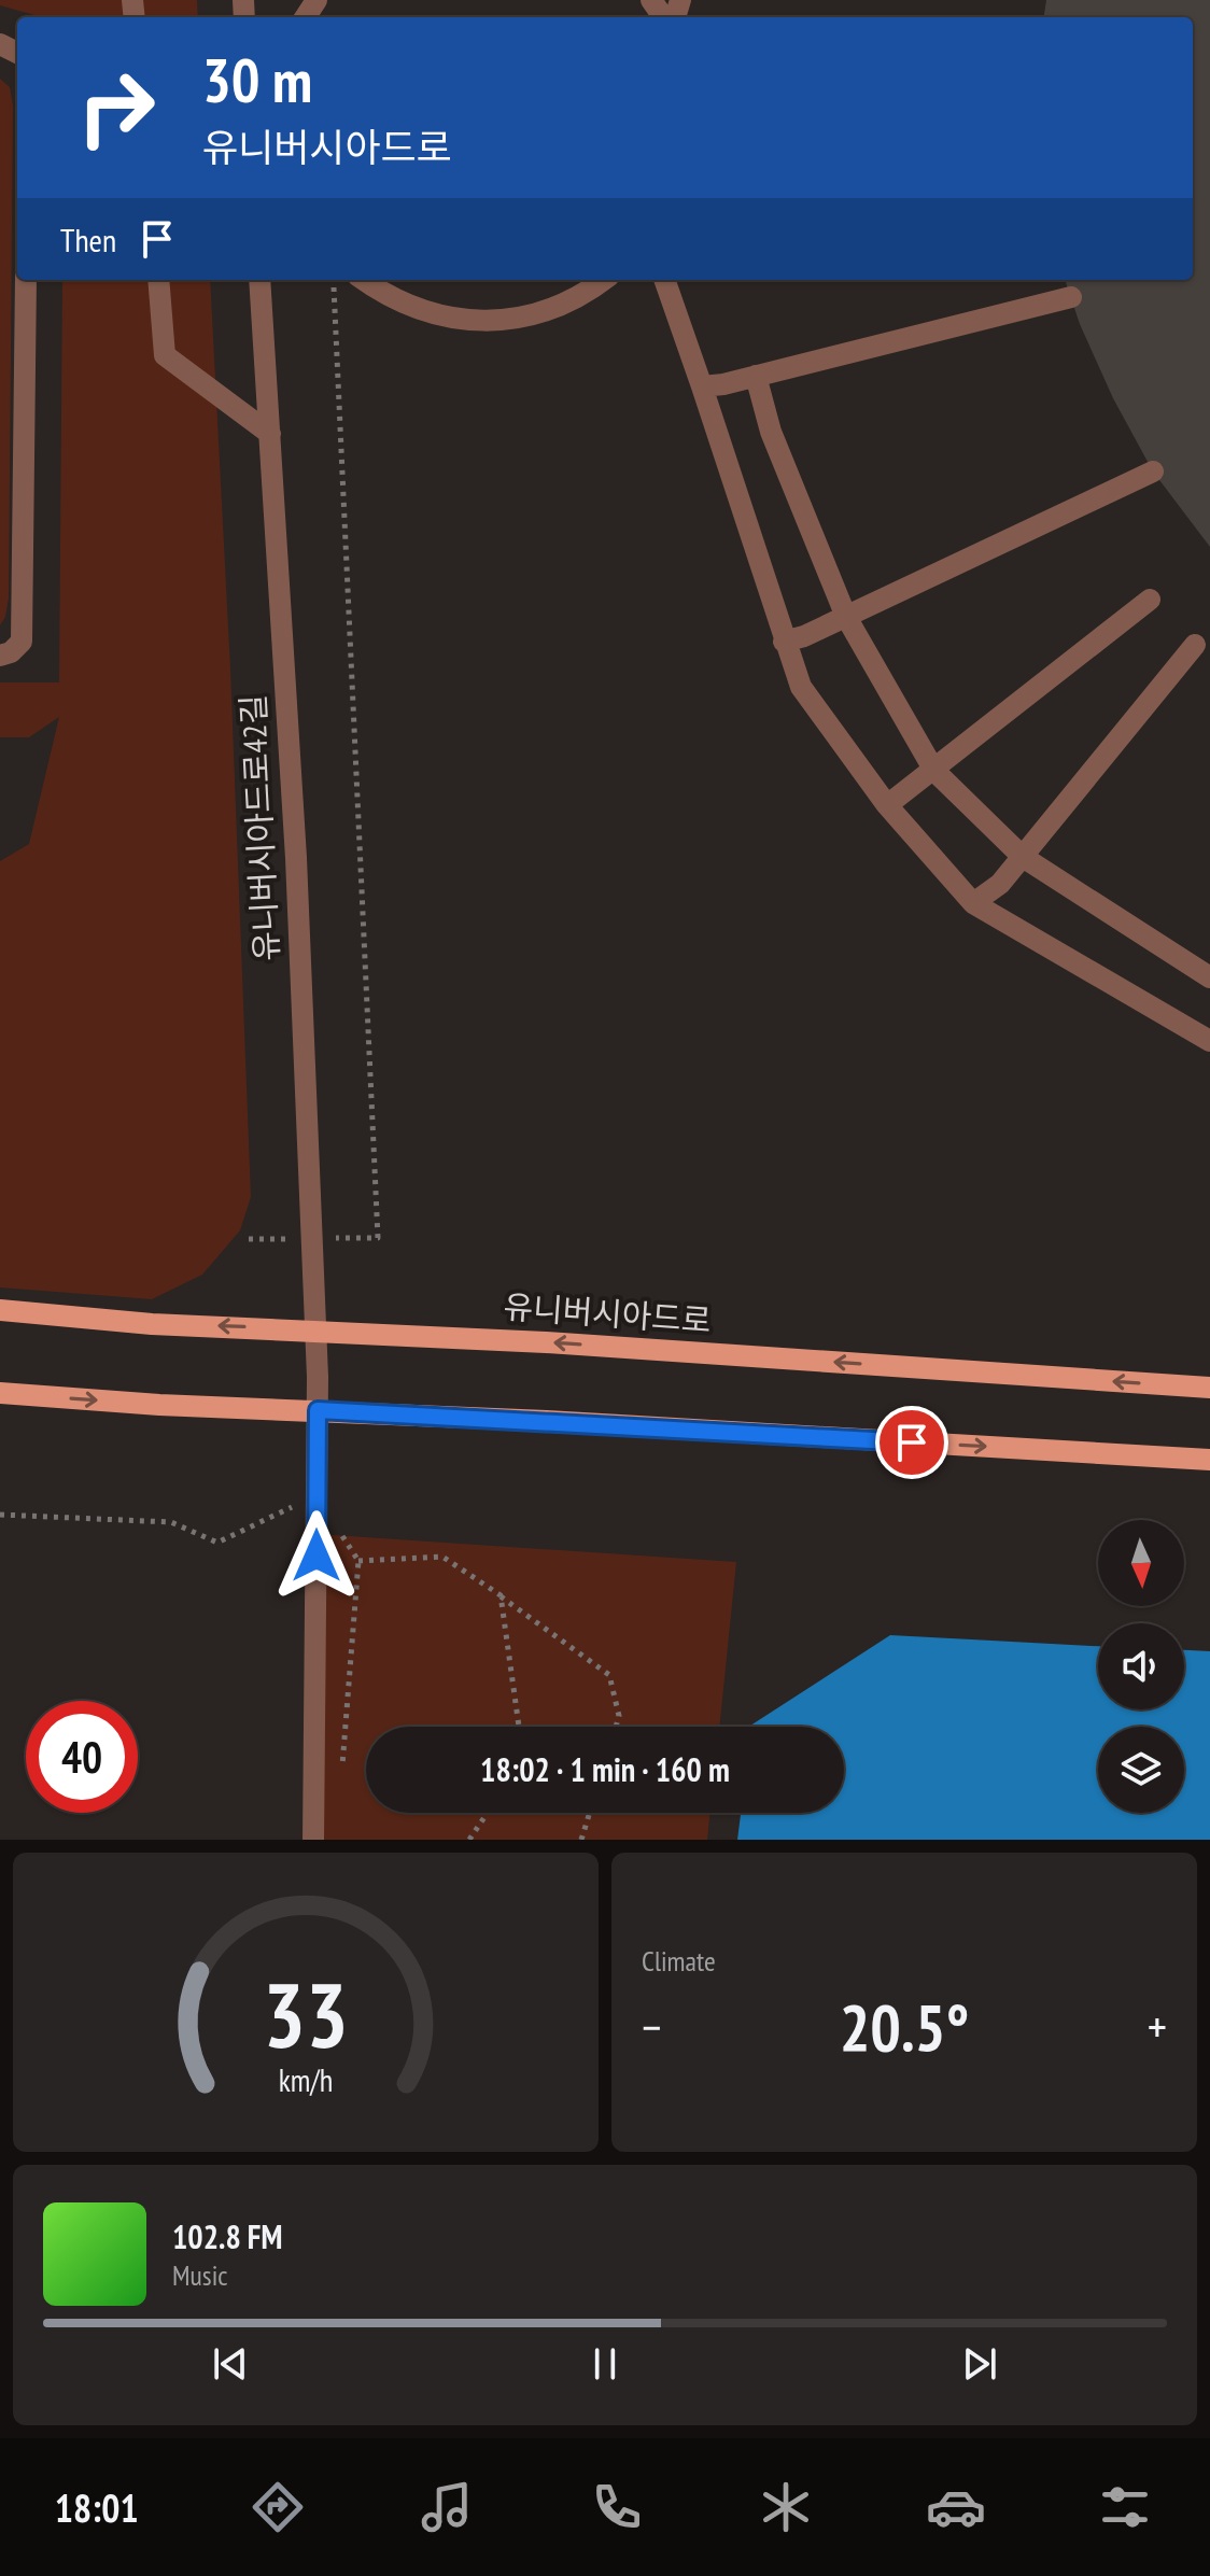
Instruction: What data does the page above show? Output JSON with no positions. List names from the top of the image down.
{
  "streets": {
    "main road": ["유니버시아드로"],
    "street": ["유니버시아드로42길"]
  },
  "crossings": [
    ["유니버시아드로42길", "유니버시아드로"]
  ],
  "north": "bottom",
  "page": {
    "turn": ["30 m", "유니버시아드로"],
    "then": "Then",
    "limit": "40",
    "trip": "18:02 · 1 min · 160 m",
    "tile": "Climate",
    "heat": ["−", "20.5°", "+"],
    "song": ["102.8 FM", "Music"],
    "tabs": "18:01",
    "gauge": ["33", "km/h"]
  }
}
